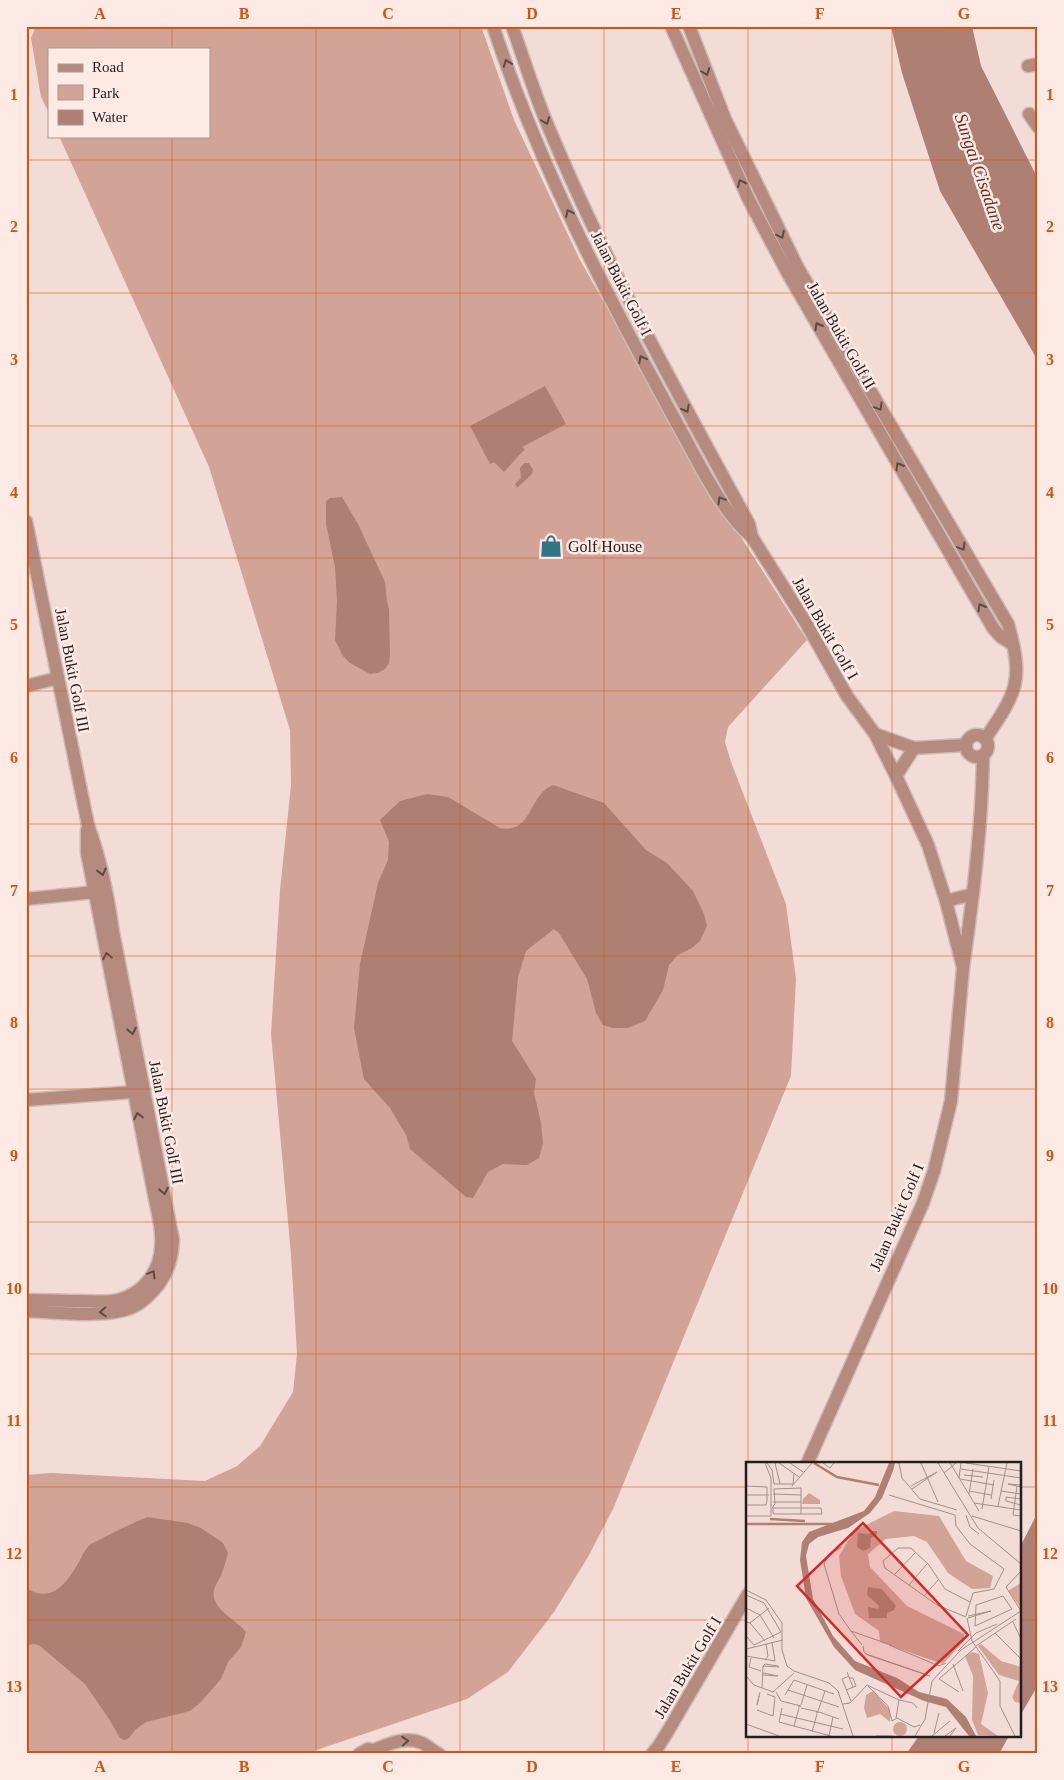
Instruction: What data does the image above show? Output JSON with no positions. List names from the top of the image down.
{
  "streets": {
    "street": ["Jalan Bukit Golf I", "Jalan Bukit Golf II", "Jalan Bukit Golf III"]
  },
  "crossings": [
    ["Jalan Bukit Golf I", "Jalan Bukit Golf II"]
  ],
  "water": ["Sungai Cisadane"],
  "places": {
    "shop": ["Golf House"]
  },
  "legend": ["Road", "Park", "Water"],
  "grid": {
    "columns": [
      "A",
      "B",
      "C",
      "D",
      "E",
      "F",
      "G"
    ],
    "rows": [
      "1",
      "2",
      "3",
      "4",
      "5",
      "6",
      "7",
      "8",
      "9",
      "10",
      "11",
      "12",
      "13"
    ]
  }
}
